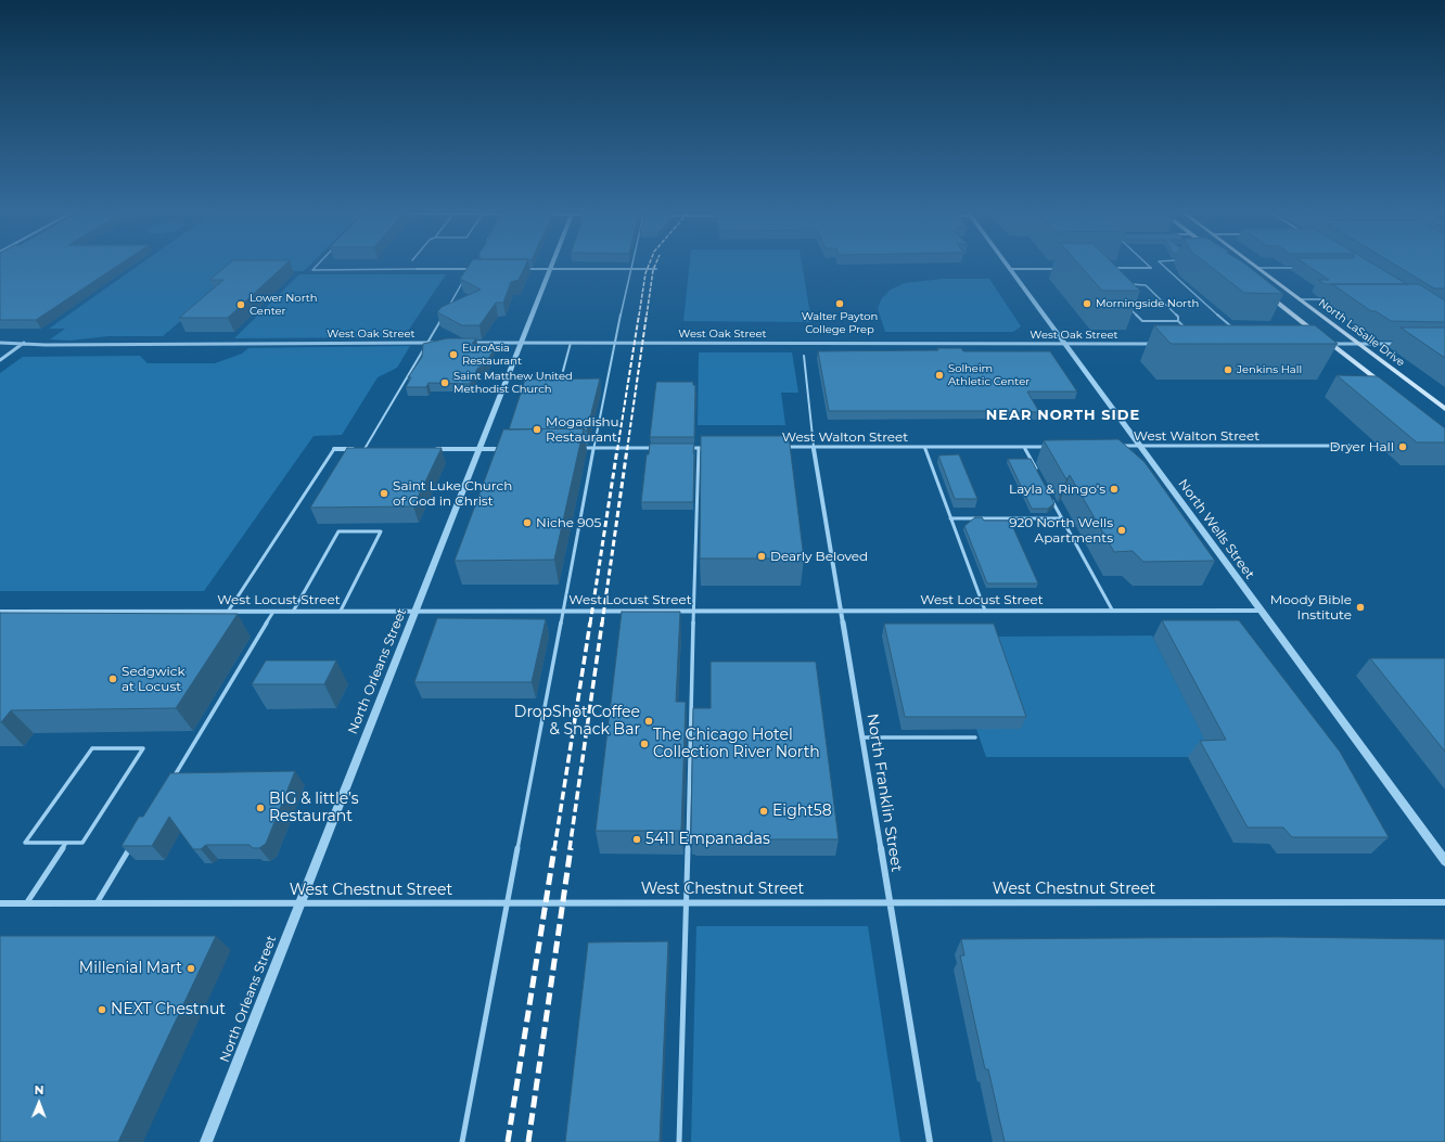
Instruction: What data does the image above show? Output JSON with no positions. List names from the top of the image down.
{
  "streets": {
    "main road": ["North LaSalle Drive"],
    "street": [
      "West Oak Street",
      "West Walton Street",
      "North Wells Street",
      "West Locust Street",
      "North Orleans Street",
      "North Franklin Street",
      "West Chestnut Street"
    ]
  },
  "crossings": [
    ["West Oak Street", "North Wells Street"],
    ["West Oak Street", "North Orleans Street"],
    ["West Walton Street", "North Wells Street"],
    ["West Walton Street", "North Franklin Street"],
    ["North Wells Street", "West Locust Street"],
    ["West Locust Street", "North Orleans Street"],
    ["West Locust Street", "North Franklin Street"],
    ["North Orleans Street", "West Chestnut Street"],
    ["North Franklin Street", "West Chestnut Street"]
  ],
  "districts": ["NEAR NORTH SIDE"],
  "places": [
    "Walter Payton College Prep",
    "Morningside North",
    "Lower North Center",
    "EuroAsia Restaurant",
    "Jenkins Hall",
    "Solheim Athletic Center",
    "Saint Matthew United Methodist Church",
    "Mogadishu Restaurant",
    "Dryer Hall",
    "Layla & Ringo's",
    "Saint Luke Church of God in Christ",
    "Niche 905",
    "920 North Wells Apartments",
    "Dearly Beloved",
    "Moody Bible Institute",
    "Sedgwick at Locust",
    "DropShot Coffee & Snack Bar",
    "The Chicago Hotel Collection River North",
    "BIG & little’s Restaurant",
    "Eight58",
    "5411 Empanadas",
    "Millenial Mart",
    "NEXT Chestnut"
  ],
  "north": "top"
}
